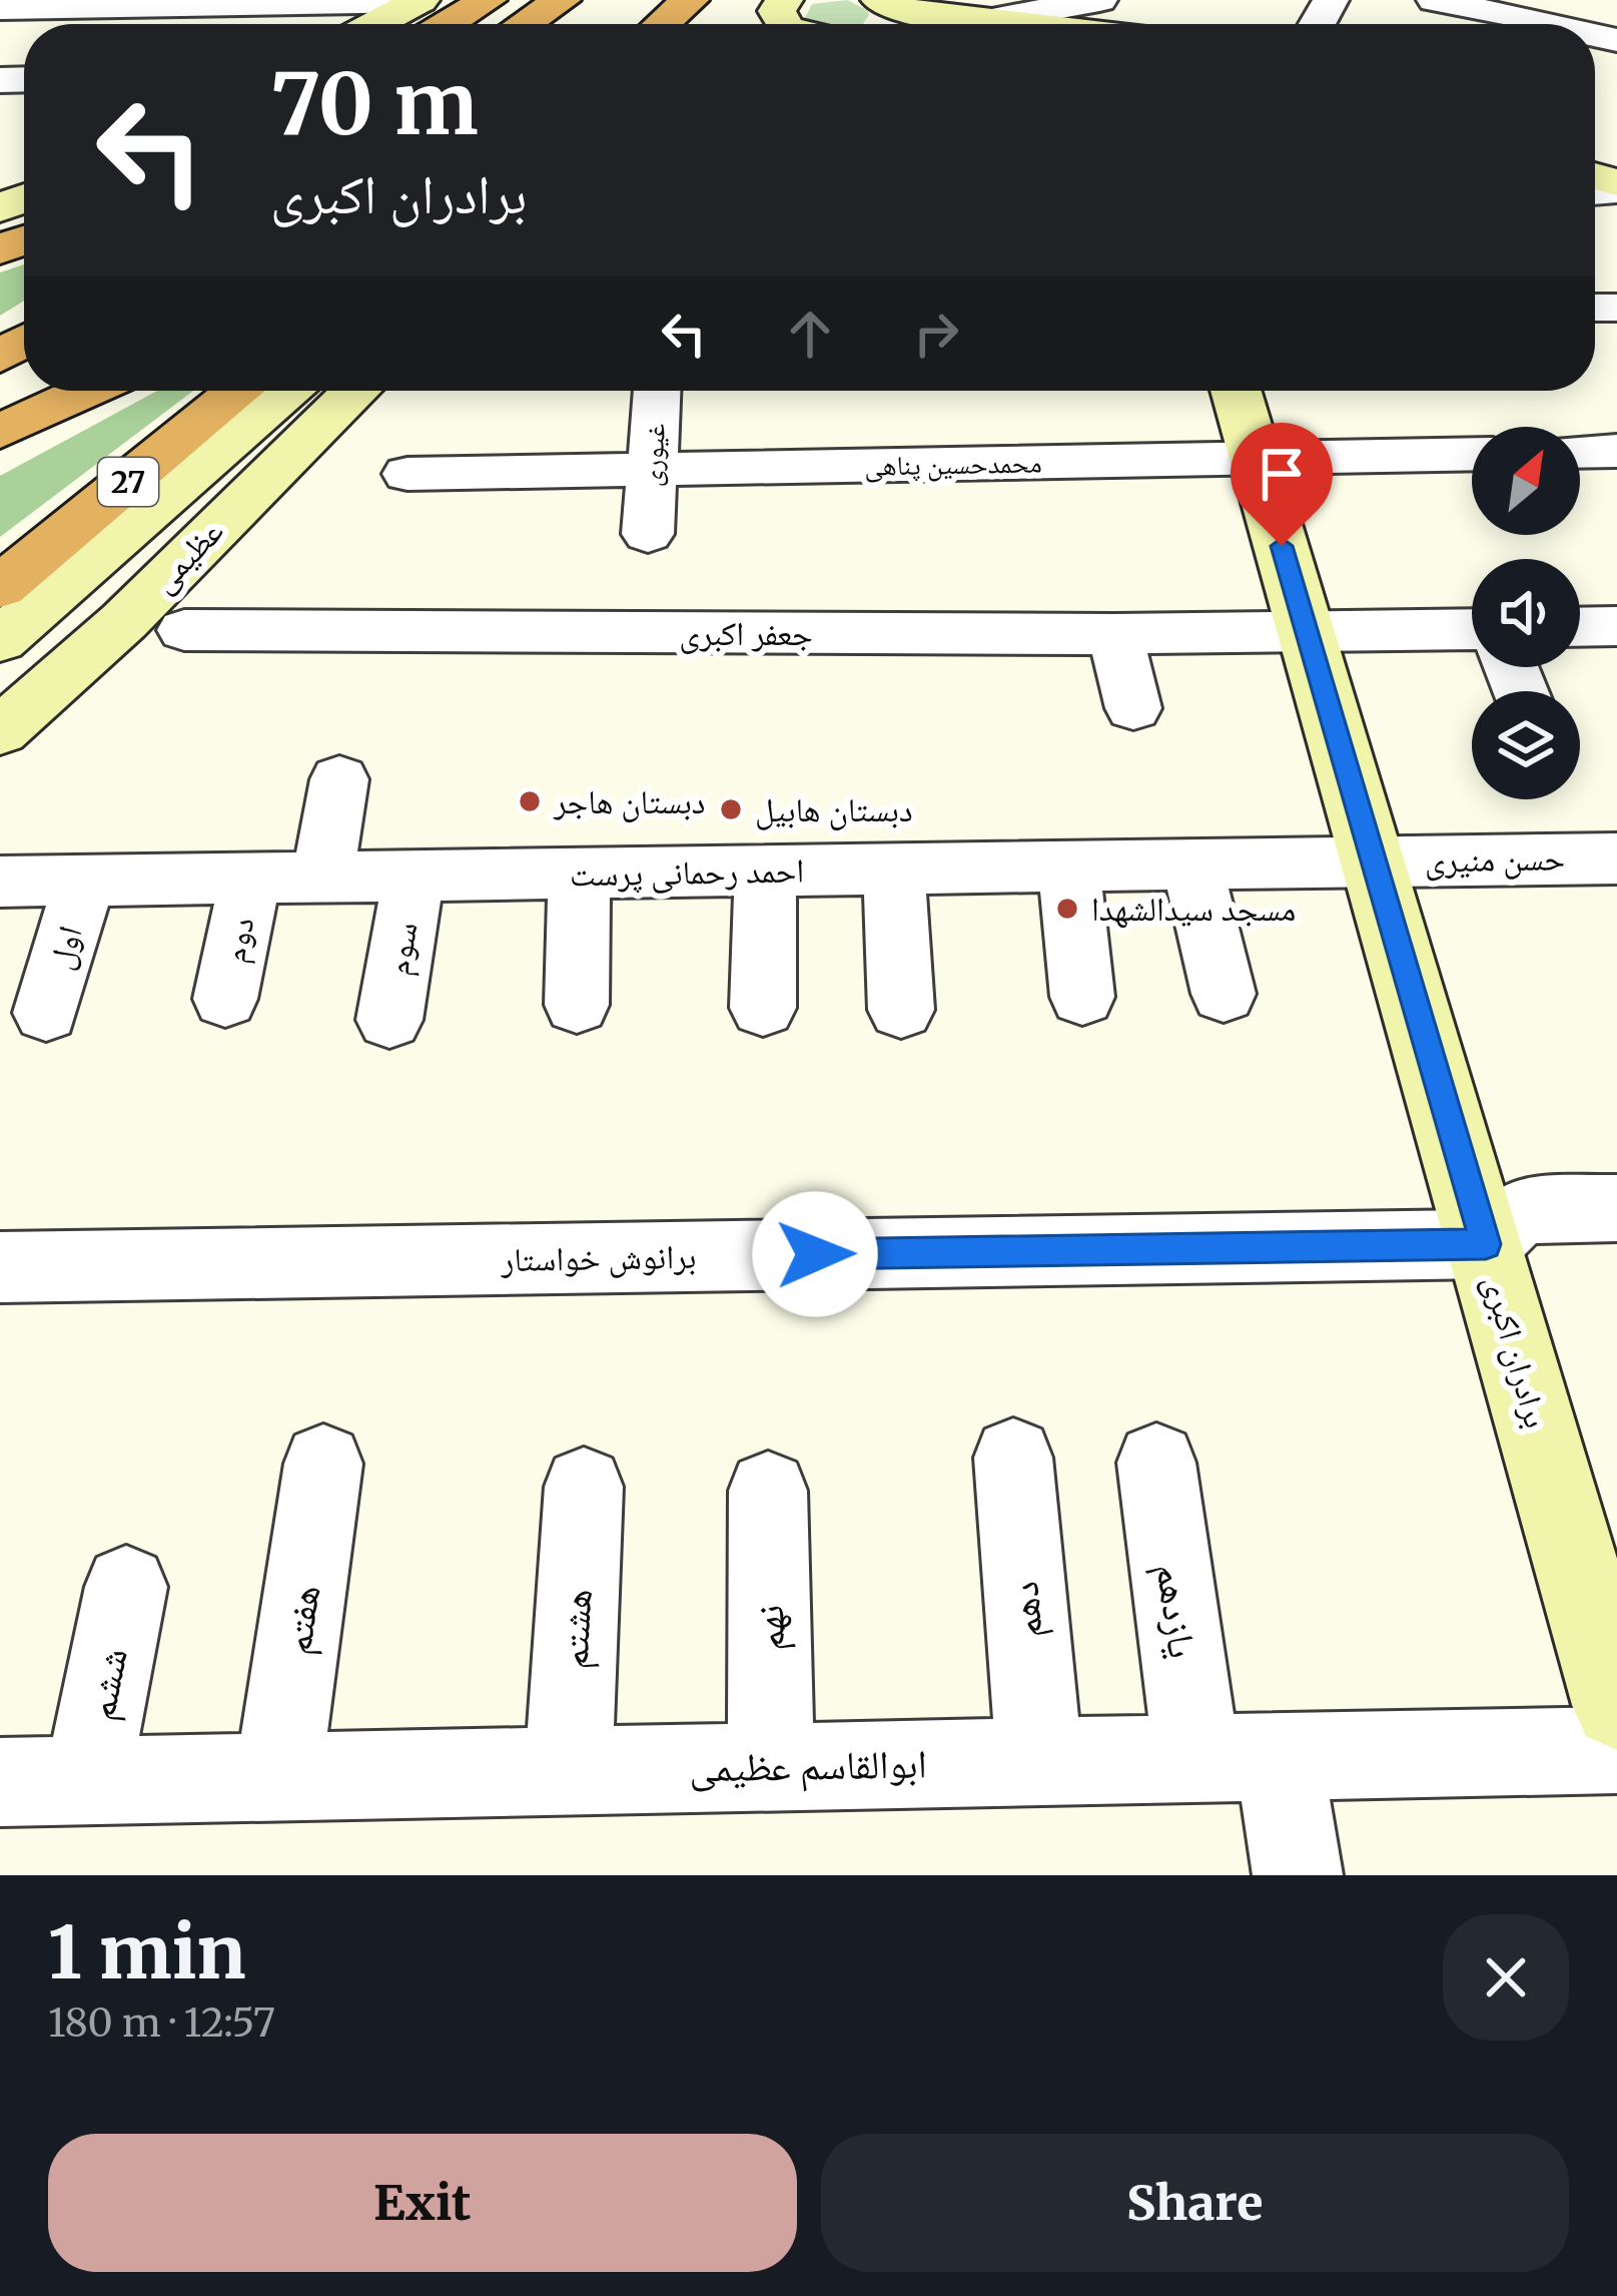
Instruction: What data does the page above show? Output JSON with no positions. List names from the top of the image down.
{
  "streets": {
    "highway": ["27"],
    "street": [
      "غیوری",
      "محمدحسین پناهی",
      "عظیمی",
      "جعفر اکبری",
      "حسن منیری",
      "احمد رحمانی پرست",
      "دوم",
      "اول",
      "سوم",
      "برانوش خواستار",
      "برادران اکبری",
      "دهم",
      "یازدهم",
      "هفتم",
      "نهم",
      "هشتم",
      "ششم",
      "ابوالقاسم عظیمی"
    ]
  },
  "crossings": [
    ["غیوری", "محمدحسین پناهی"],
    ["محمدحسین پناهی", "برادران اکبری"],
    ["جعفر اکبری", "برادران اکبری"],
    ["حسن منیری", "احمد رحمانی پرست"],
    ["حسن منیری", "برادران اکبری"],
    ["احمد رحمانی پرست", "دوم"],
    ["احمد رحمانی پرست", "اول"],
    ["احمد رحمانی پرست", "سوم"],
    ["احمد رحمانی پرست", "برادران اکبری"],
    ["برانوش خواستار", "برادران اکبری"],
    ["دهم", "ابوالقاسم عظیمی"],
    ["یازدهم", "ابوالقاسم عظیمی"],
    ["هفتم", "ابوالقاسم عظیمی"],
    ["نهم", "ابوالقاسم عظیمی"],
    ["هشتم", "ابوالقاسم عظیمی"],
    ["ششم", "ابوالقاسم عظیمی"]
  ],
  "places": ["دبستان هاجر", "دبستان هابیل", "مسجد سیدالشهدا"],
  "north": "top right",
  "page": {
    "turn": ["70 m", "برادران اکبری"],
    "heading": ["1 min", "180 m · 12:57"],
    "buttons": ["Exit", "Share"]
  }
}
